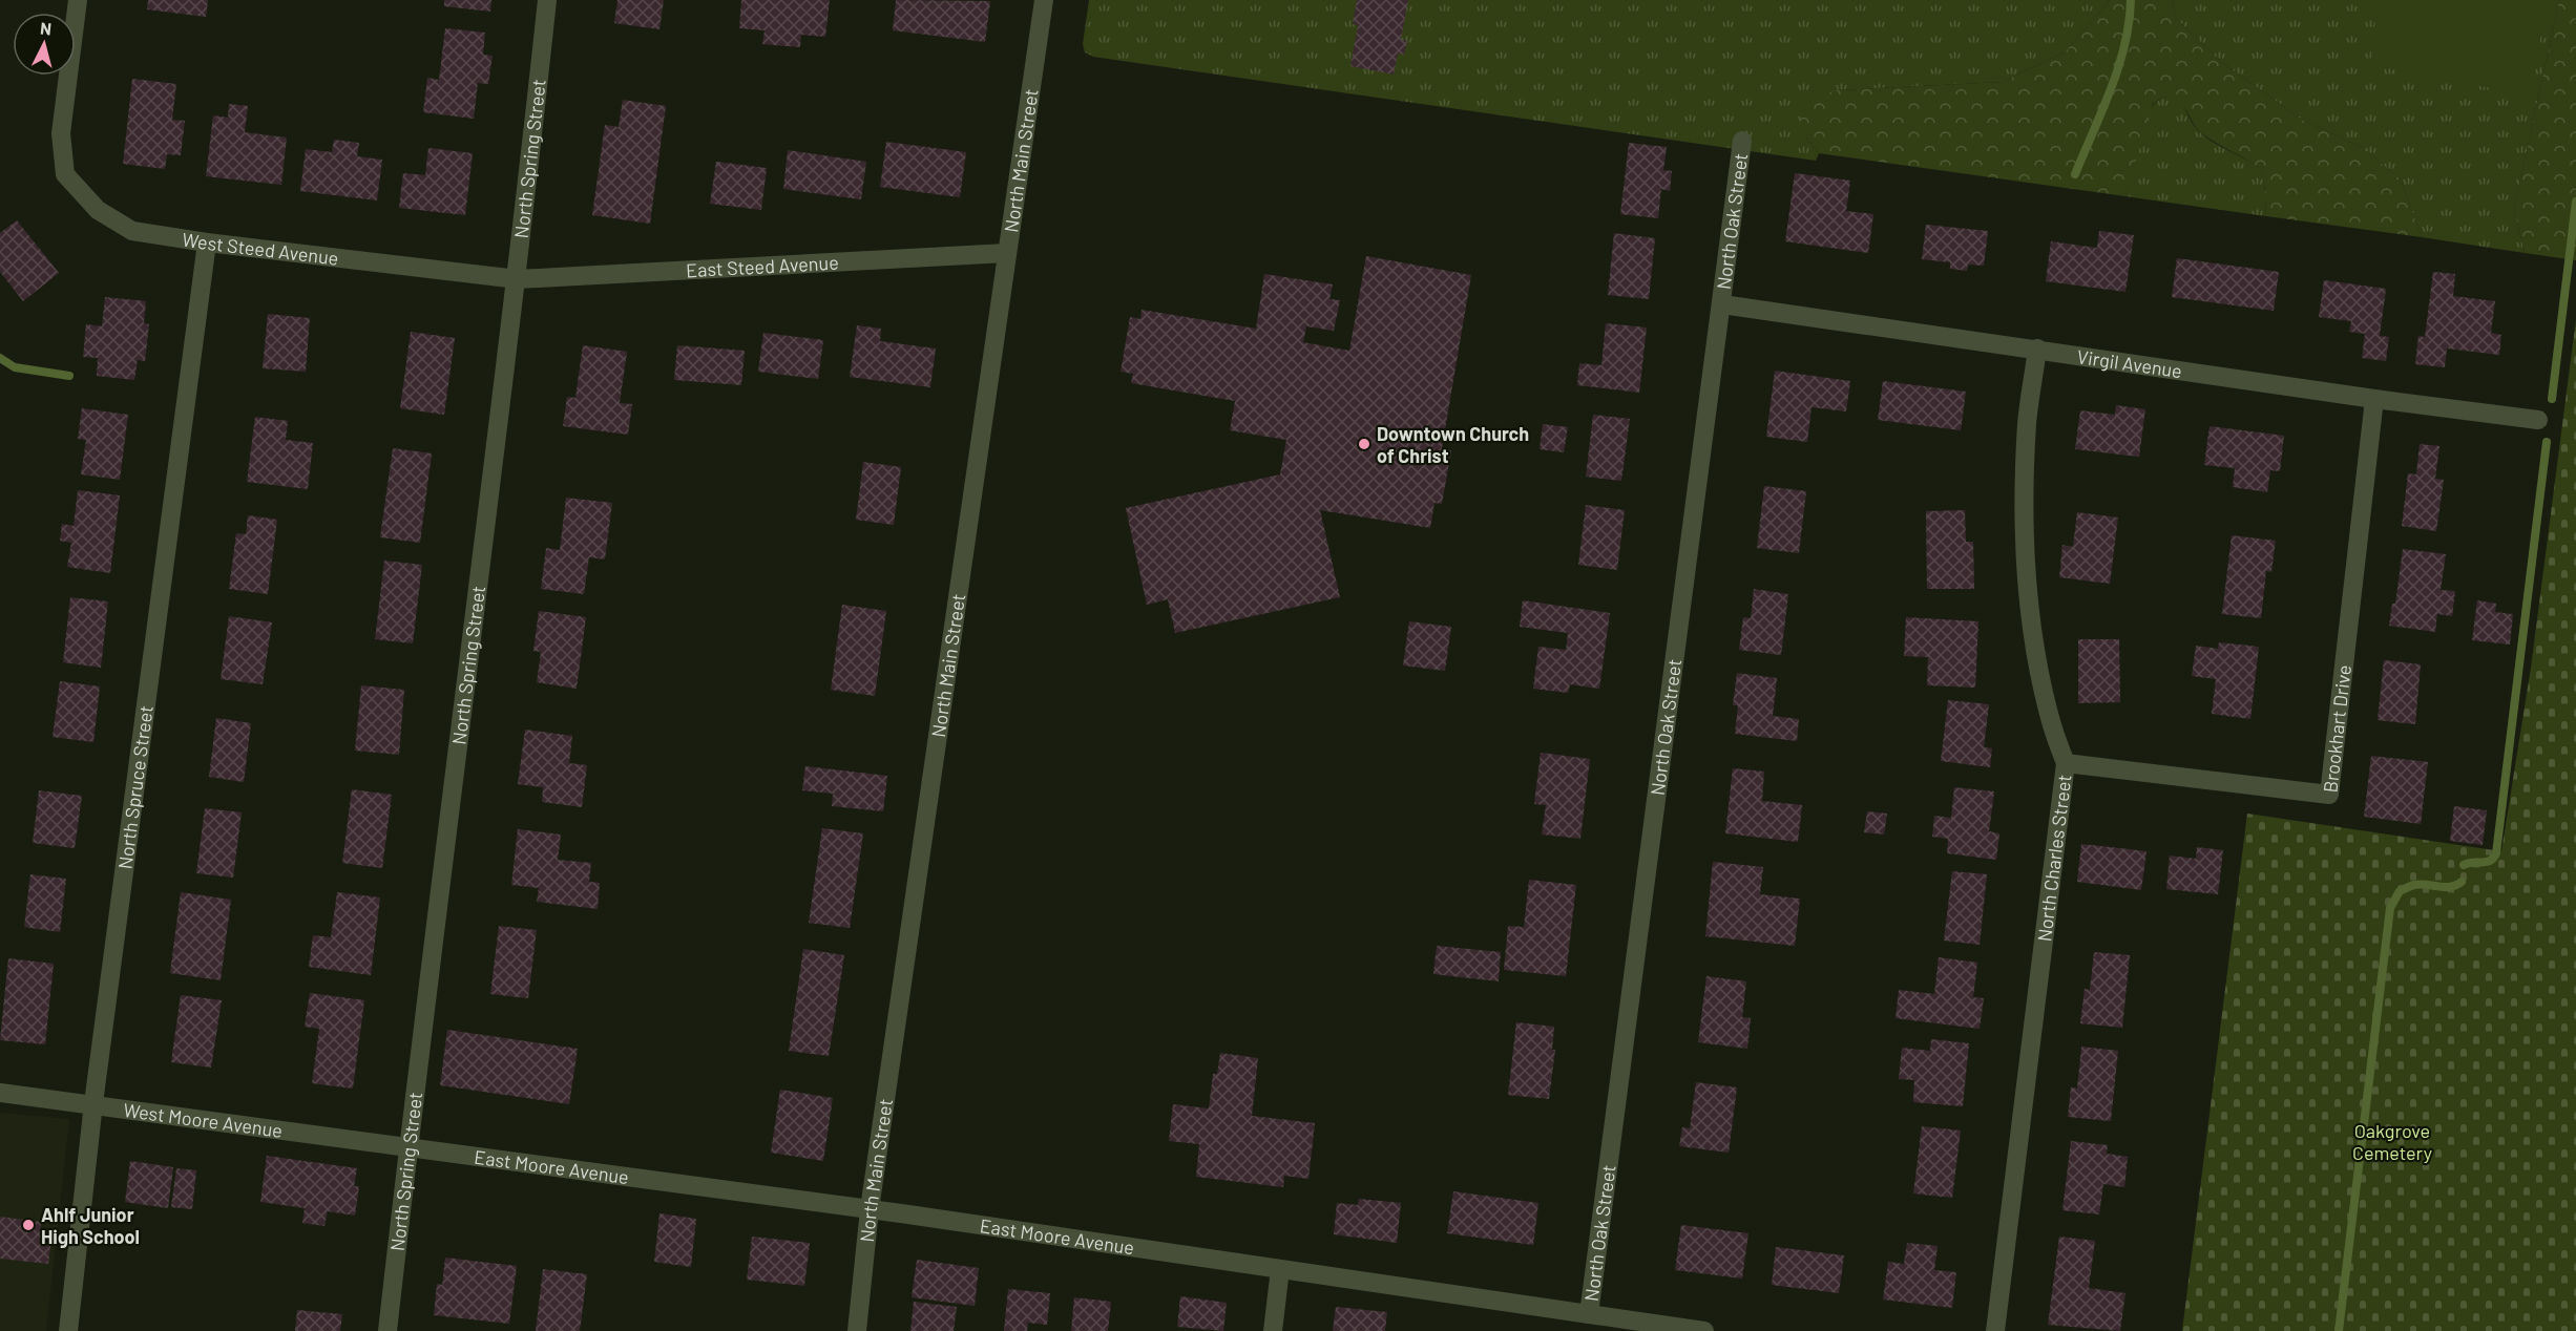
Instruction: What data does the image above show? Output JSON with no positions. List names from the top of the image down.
{
  "streets": {
    "street": [
      "North Spring Street",
      "North Main Street",
      "North Oak Street",
      "West Steed Avenue",
      "East Steed Avenue",
      "Virgil Avenue",
      "Brookhart Drive",
      "North Spruce Street",
      "North Charles Street",
      "West Moore Avenue",
      "East Moore Avenue"
    ]
  },
  "crossings": [
    ["North Spring Street", "West Steed Avenue"],
    ["North Spring Street", "East Steed Avenue"],
    ["North Spring Street", "West Moore Avenue"],
    ["North Spring Street", "East Moore Avenue"],
    ["North Main Street", "East Steed Avenue"],
    ["North Main Street", "East Moore Avenue"],
    ["North Oak Street", "Virgil Avenue"],
    ["North Oak Street", "East Moore Avenue"],
    ["West Steed Avenue", "East Steed Avenue"],
    ["West Steed Avenue", "North Spruce Street"],
    ["Virgil Avenue", "Brookhart Drive"],
    ["Virgil Avenue", "North Charles Street"],
    ["Brookhart Drive", "North Charles Street"],
    ["North Spruce Street", "West Moore Avenue"],
    ["West Moore Avenue", "East Moore Avenue"]
  ],
  "parks": ["Oakgrove Cemetery"],
  "places": ["Downtown Church of Christ", "Ahlf Junior High School"],
  "north": "top"
}
